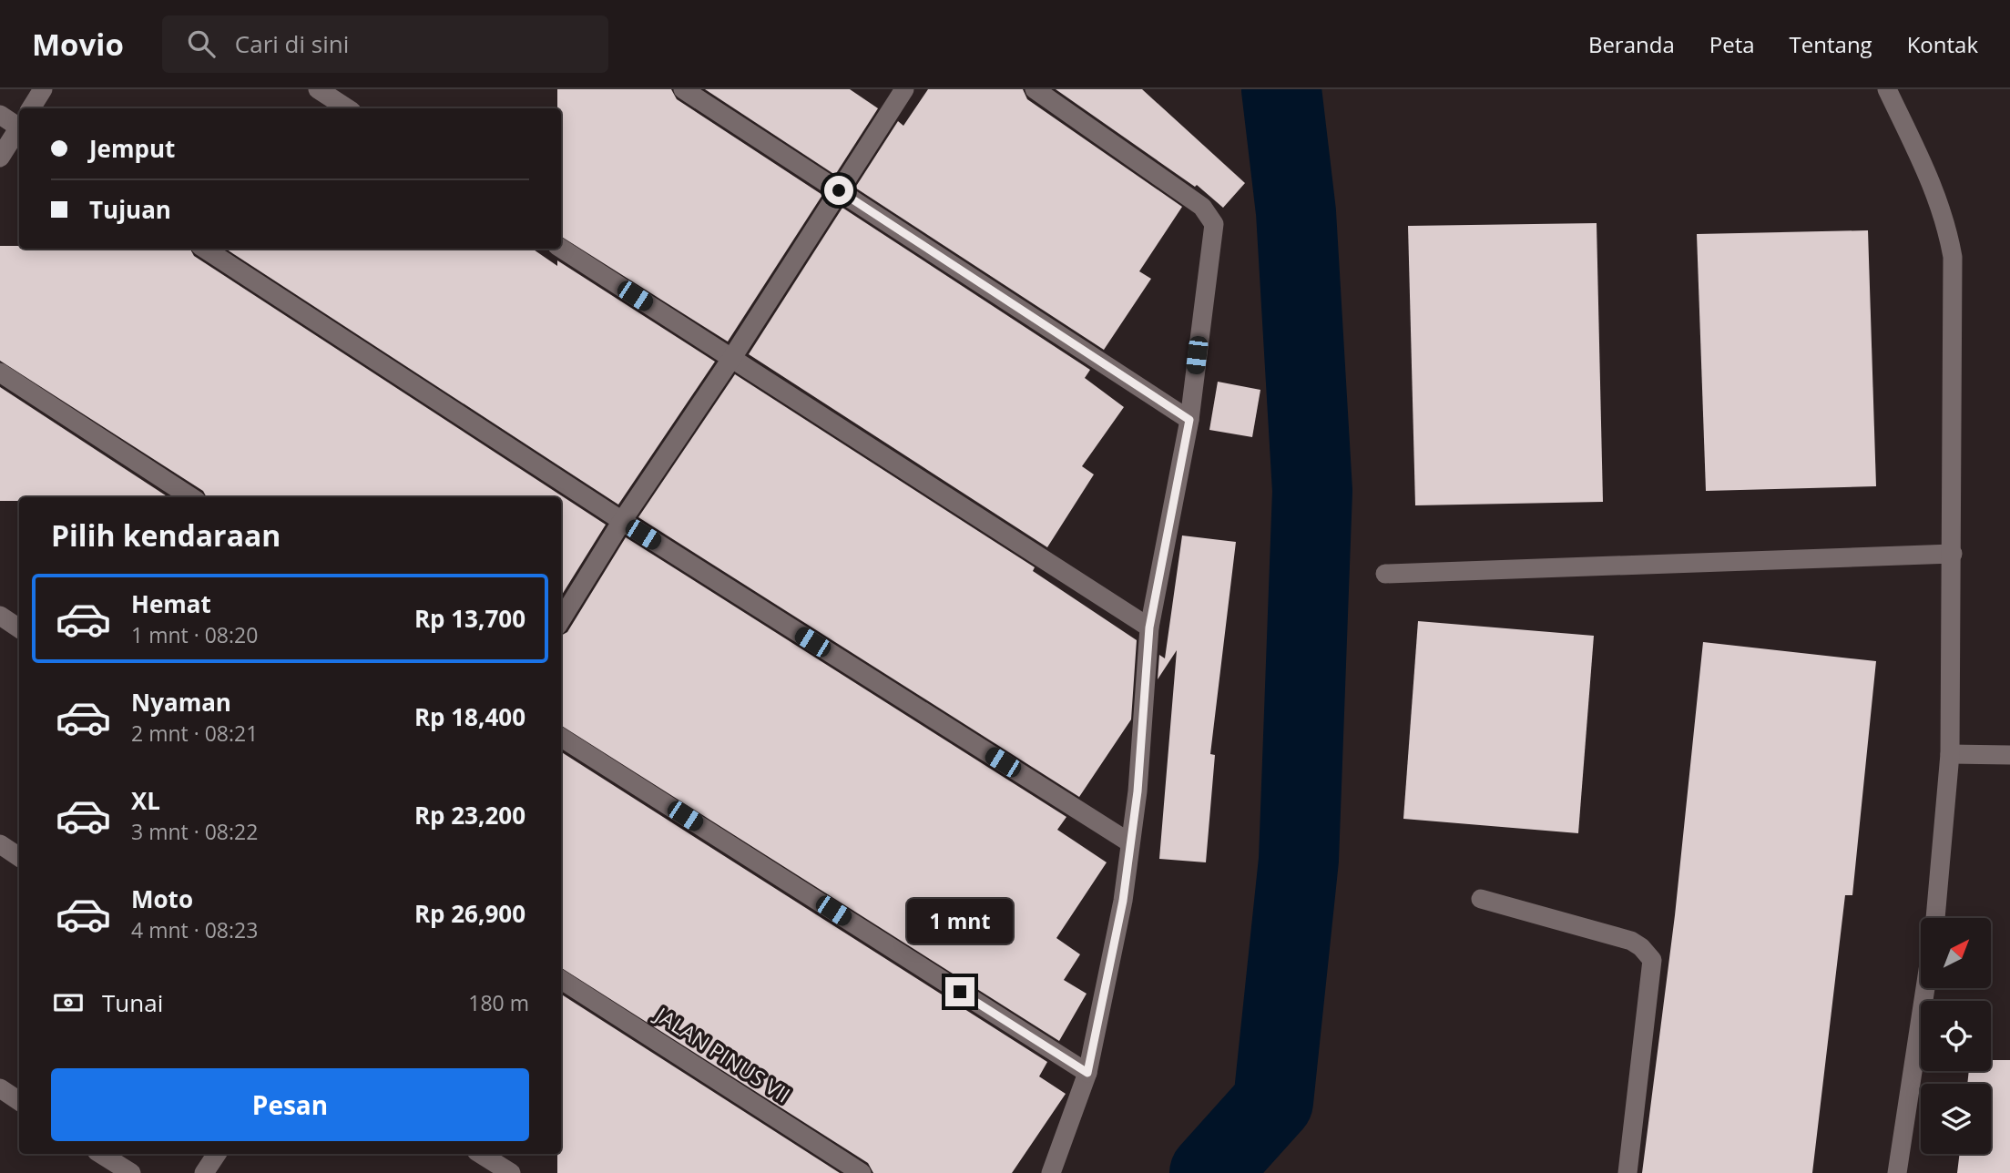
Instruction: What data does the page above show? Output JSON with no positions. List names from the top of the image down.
{
  "streets": {
    "street": ["JALAN PINUS VII"]
  },
  "north": "top right",
  "page": {
    "header": "Movio",
    "search": "Cari di sini",
    "nav": [
      "Beranda",
      "Peta",
      "Tentang",
      "Kontak"
    ],
    "banner": ["Jemput", "Tujuan"],
    "heading": "Pilih kendaraan",
    "list": [
      {
        "name": "Hemat",
        "note": "1 mnt · 08:20",
        "value": "Rp 13,700"
      },
      {
        "name": "Nyaman",
        "note": "2 mnt · 08:21",
        "value": "Rp 18,400"
      },
      {
        "name": "XL",
        "note": "3 mnt · 08:22",
        "value": "Rp 23,200"
      },
      {
        "name": "Moto",
        "note": "4 mnt · 08:23",
        "value": "Rp 26,900"
      }
    ],
    "bubble": "1 mnt",
    "pay": ["Tunai", "180 m"],
    "buttons": "Pesan"
  }
}
